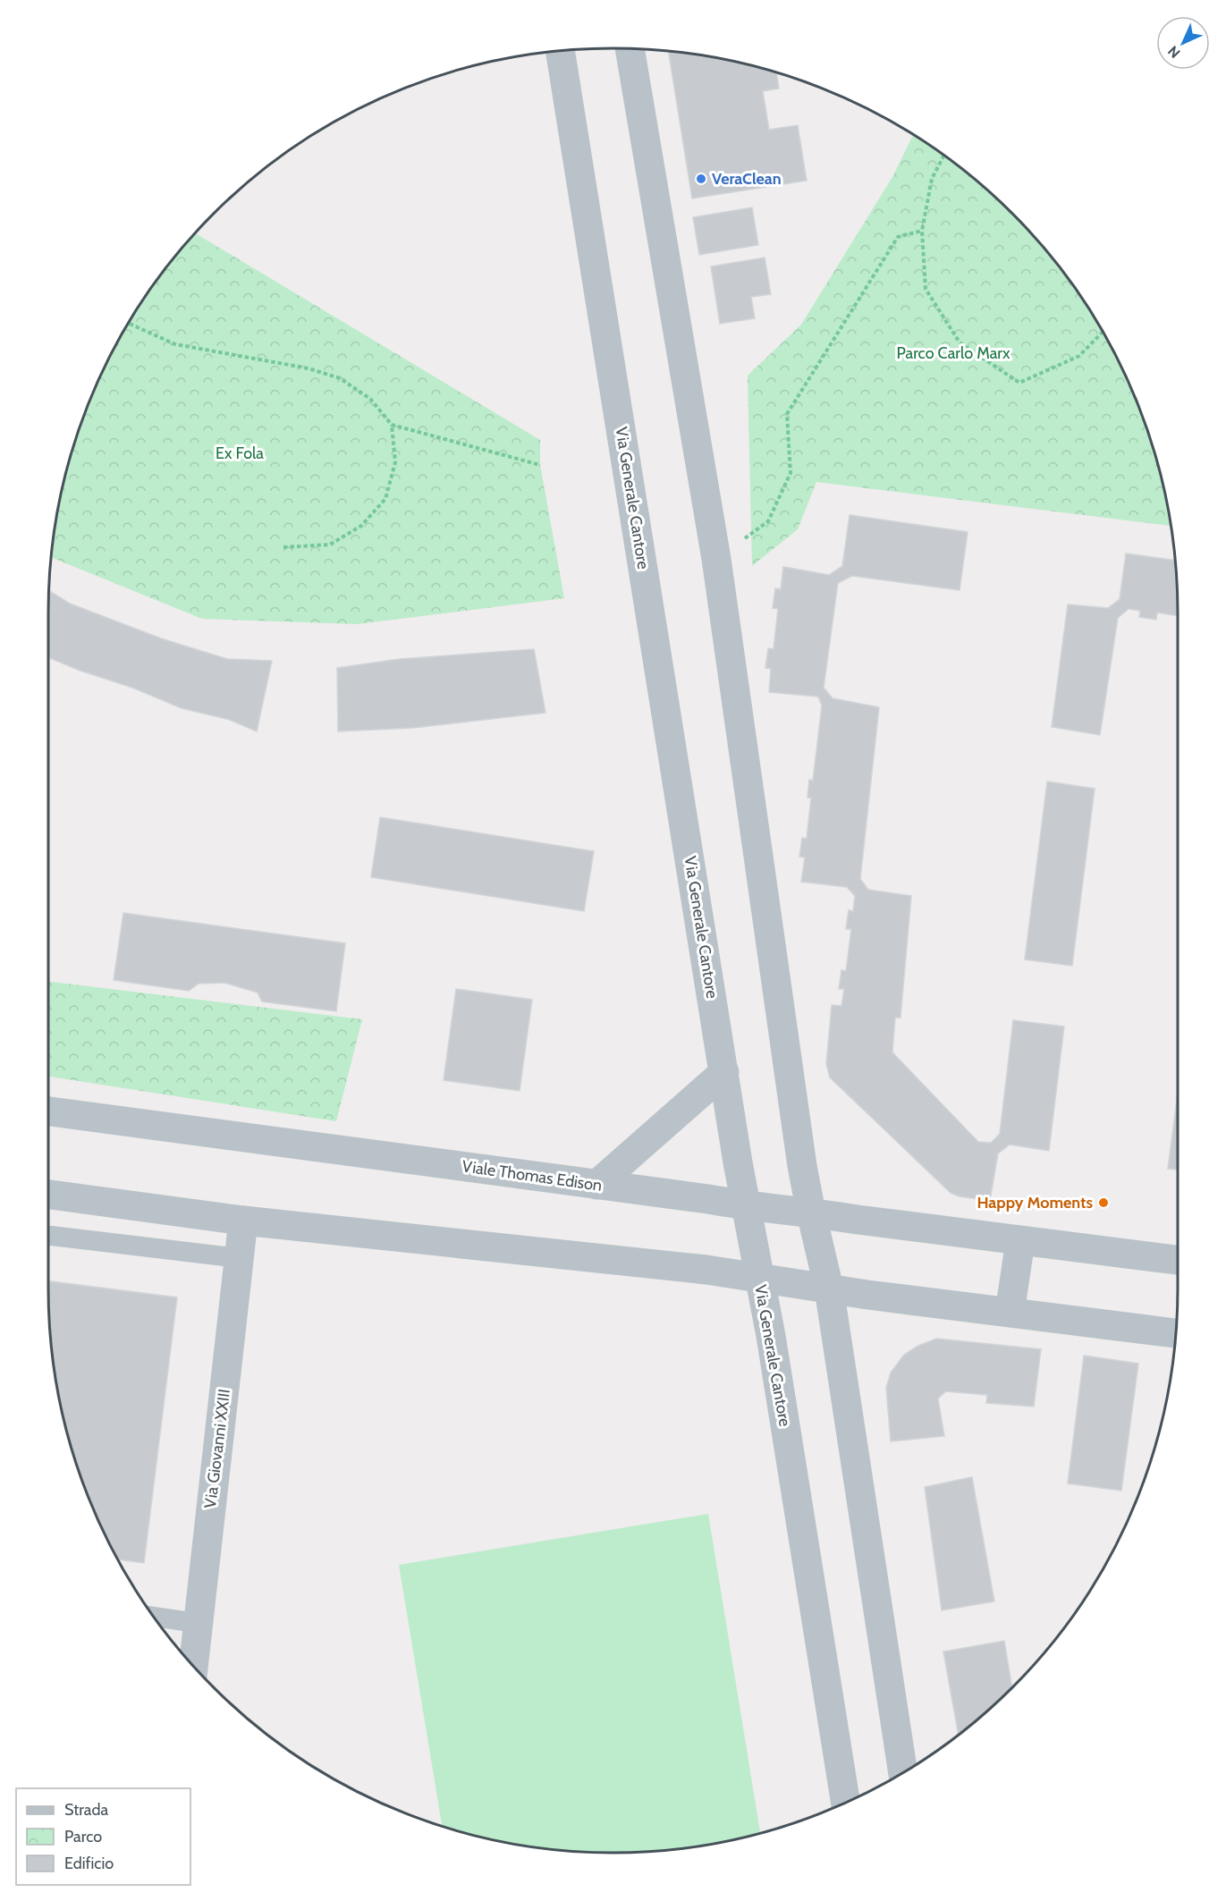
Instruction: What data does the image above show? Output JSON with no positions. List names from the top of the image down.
{
  "streets": {
    "street": ["Via Generale Cantore", "Viale Thomas Edison", "Via Giovanni XXIII"]
  },
  "crossings": [
    ["Via Generale Cantore", "Viale Thomas Edison"]
  ],
  "parks": ["Parco Carlo Marx", "Ex Fola"],
  "places": ["VeraClean", "Happy Moments"],
  "legend": ["Strada", "Parco", "Edificio"],
  "north": "bottom left"
}
